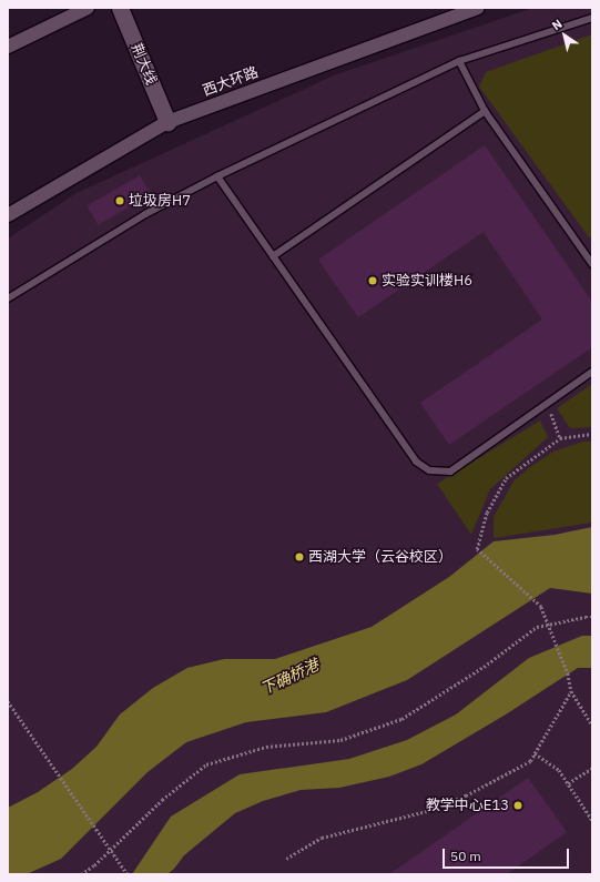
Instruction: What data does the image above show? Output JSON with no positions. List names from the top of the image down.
{
  "streets": {
    "street": ["荆大线", "西大环路"]
  },
  "crossings": [
    ["荆大线", "西大环路"]
  ],
  "water": ["下确桥港"],
  "places": [
    "垃圾房H7",
    "实验实训楼H6",
    "西湖大学（云谷校区）",
    "教学中心E13"
  ],
  "scale_bar": "50 m",
  "north": "top left"
}
